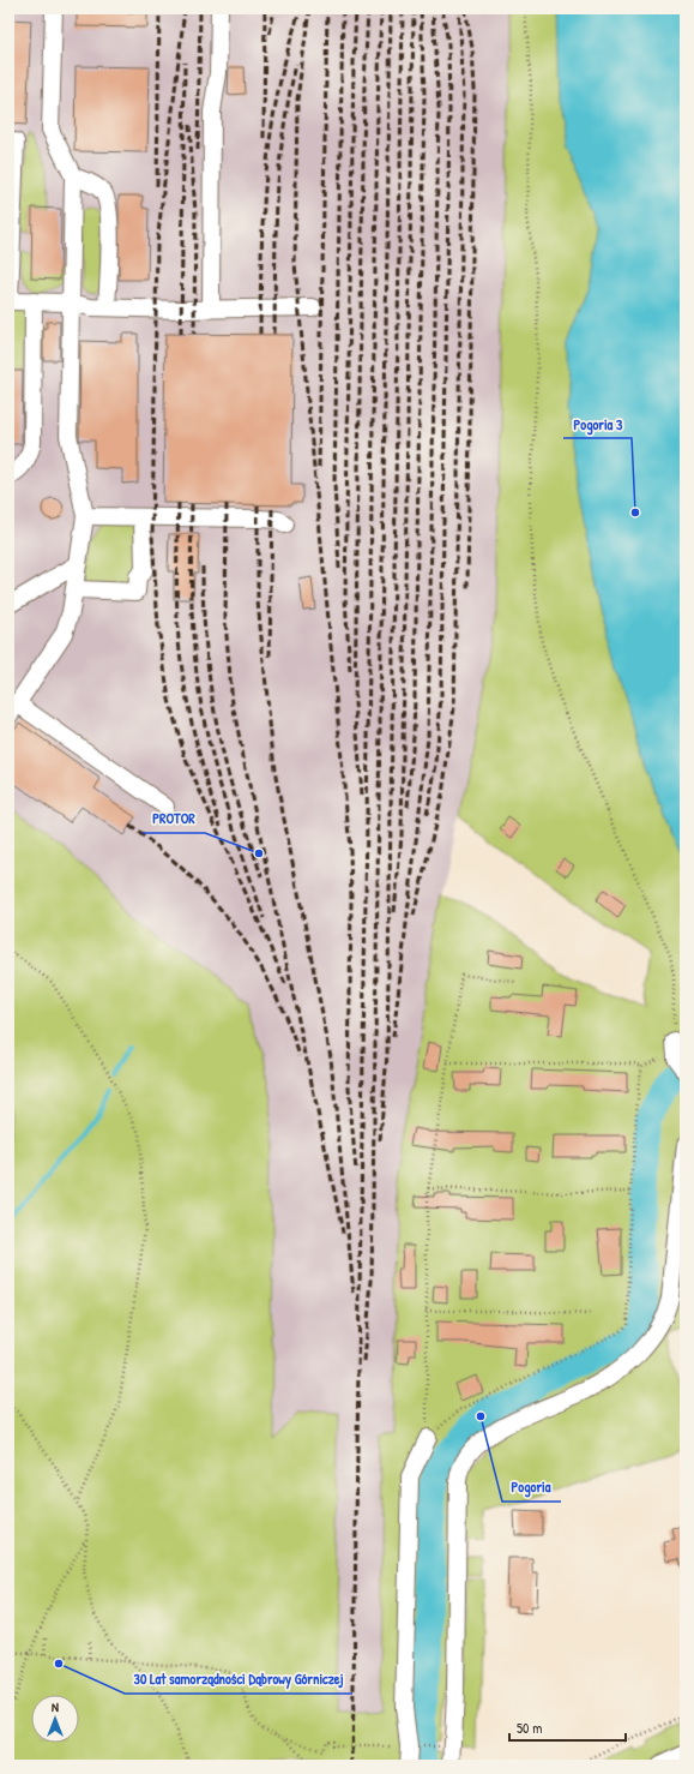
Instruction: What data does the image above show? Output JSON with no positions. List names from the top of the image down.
{
  "places": [
    "Pogoria 3",
    "PROTOR",
    "Pogoria",
    "30 Lat samorządności Dąbrowy Górniczej"
  ],
  "scale_bar": "50 m",
  "north": "top"
}
